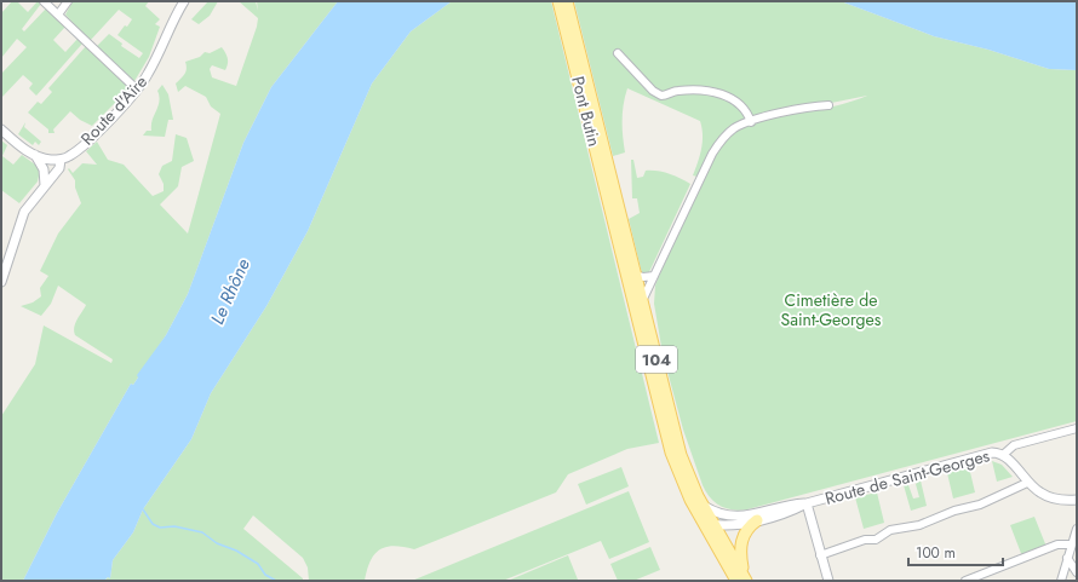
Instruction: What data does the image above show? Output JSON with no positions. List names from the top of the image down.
{
  "streets": {
    "main road": ["Pont Butin", "104"],
    "street": ["Route d'Aïre", "Route de Saint-Georges"]
  },
  "crossings": [
    ["Pont Butin", "104"],
    ["104", "Route de Saint-Georges"]
  ],
  "water": ["Le Rhône"],
  "parks": ["Cimetière de Saint-Georges"],
  "scale_bar": "100 m"
}
